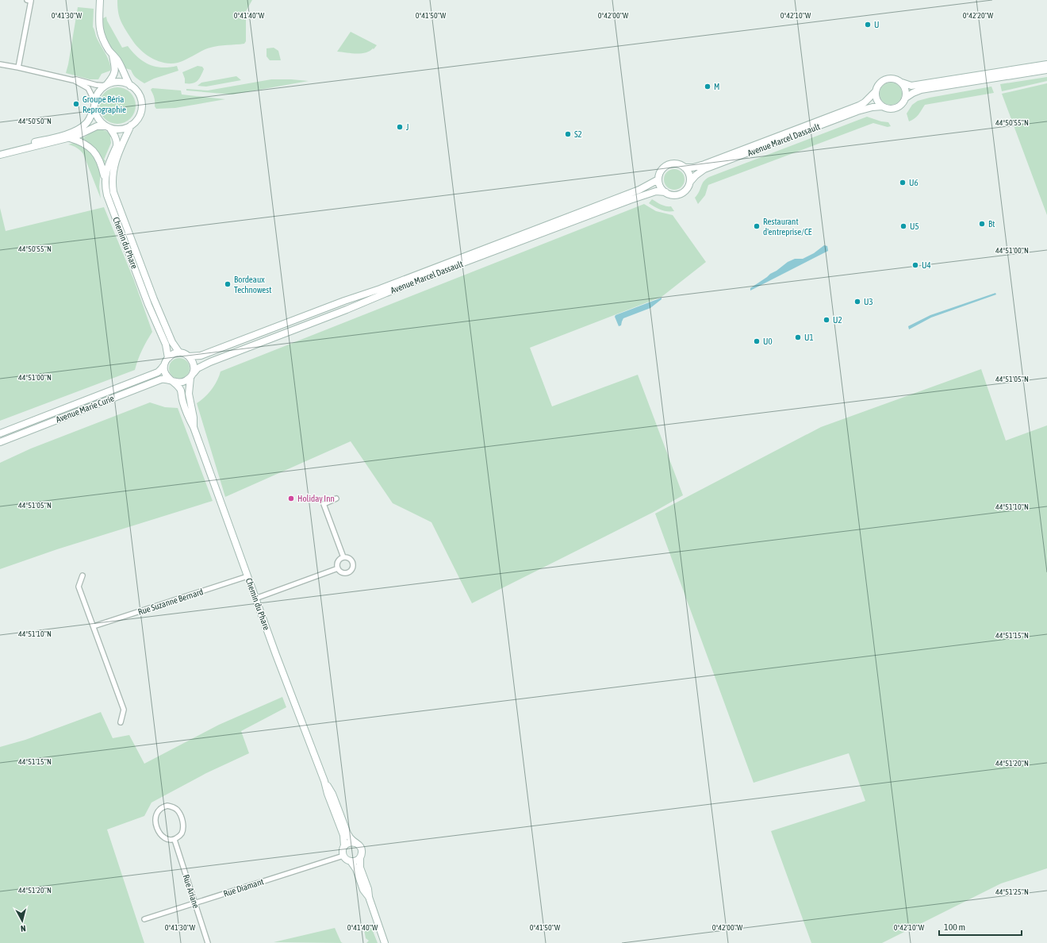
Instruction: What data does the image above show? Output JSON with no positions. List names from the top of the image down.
{
  "streets": {
    "main road": ["Avenue Marcel Dassault", "Chemin du Phare", "Avenue Marie Curie"],
    "street": ["Rue Suzanne Bernard", "Rue Diamant", "Rue Ariane"]
  },
  "crossings": [
    ["Avenue Marcel Dassault", "Chemin du Phare"],
    ["Avenue Marcel Dassault", "Avenue Marie Curie"],
    ["Chemin du Phare", "Avenue Marie Curie"],
    ["Chemin du Phare", "Rue Suzanne Bernard"],
    ["Chemin du Phare", "Rue Diamant"],
    ["Rue Diamant", "Rue Ariane"]
  ],
  "places": [
    "U",
    "M",
    "Groupe Béria Reprographie",
    "J",
    "S2",
    "U6",
    "Bt",
    "Restaurant d'entreprise/CE",
    "U5",
    "U4",
    "Bordeaux Technowest",
    "U3",
    "U2",
    "U1",
    "U0",
    "Holiday Inn"
  ],
  "scale_bar": "100 m",
  "north": "bottom",
  "coordinates": [
    "0°41'30\"W",
    "0°41'40\"W",
    "0°41'50\"W",
    "0°42'00\"W",
    "0°42'10\"W",
    "0°42'20\"W",
    "44°50'50\"N",
    "44°50'55\"N",
    "44°51'00\"N",
    "44°51'05\"N",
    "44°51'10\"N",
    "44°51'15\"N",
    "44°51'20\"N",
    "44°51'25\"N"
  ]
}
